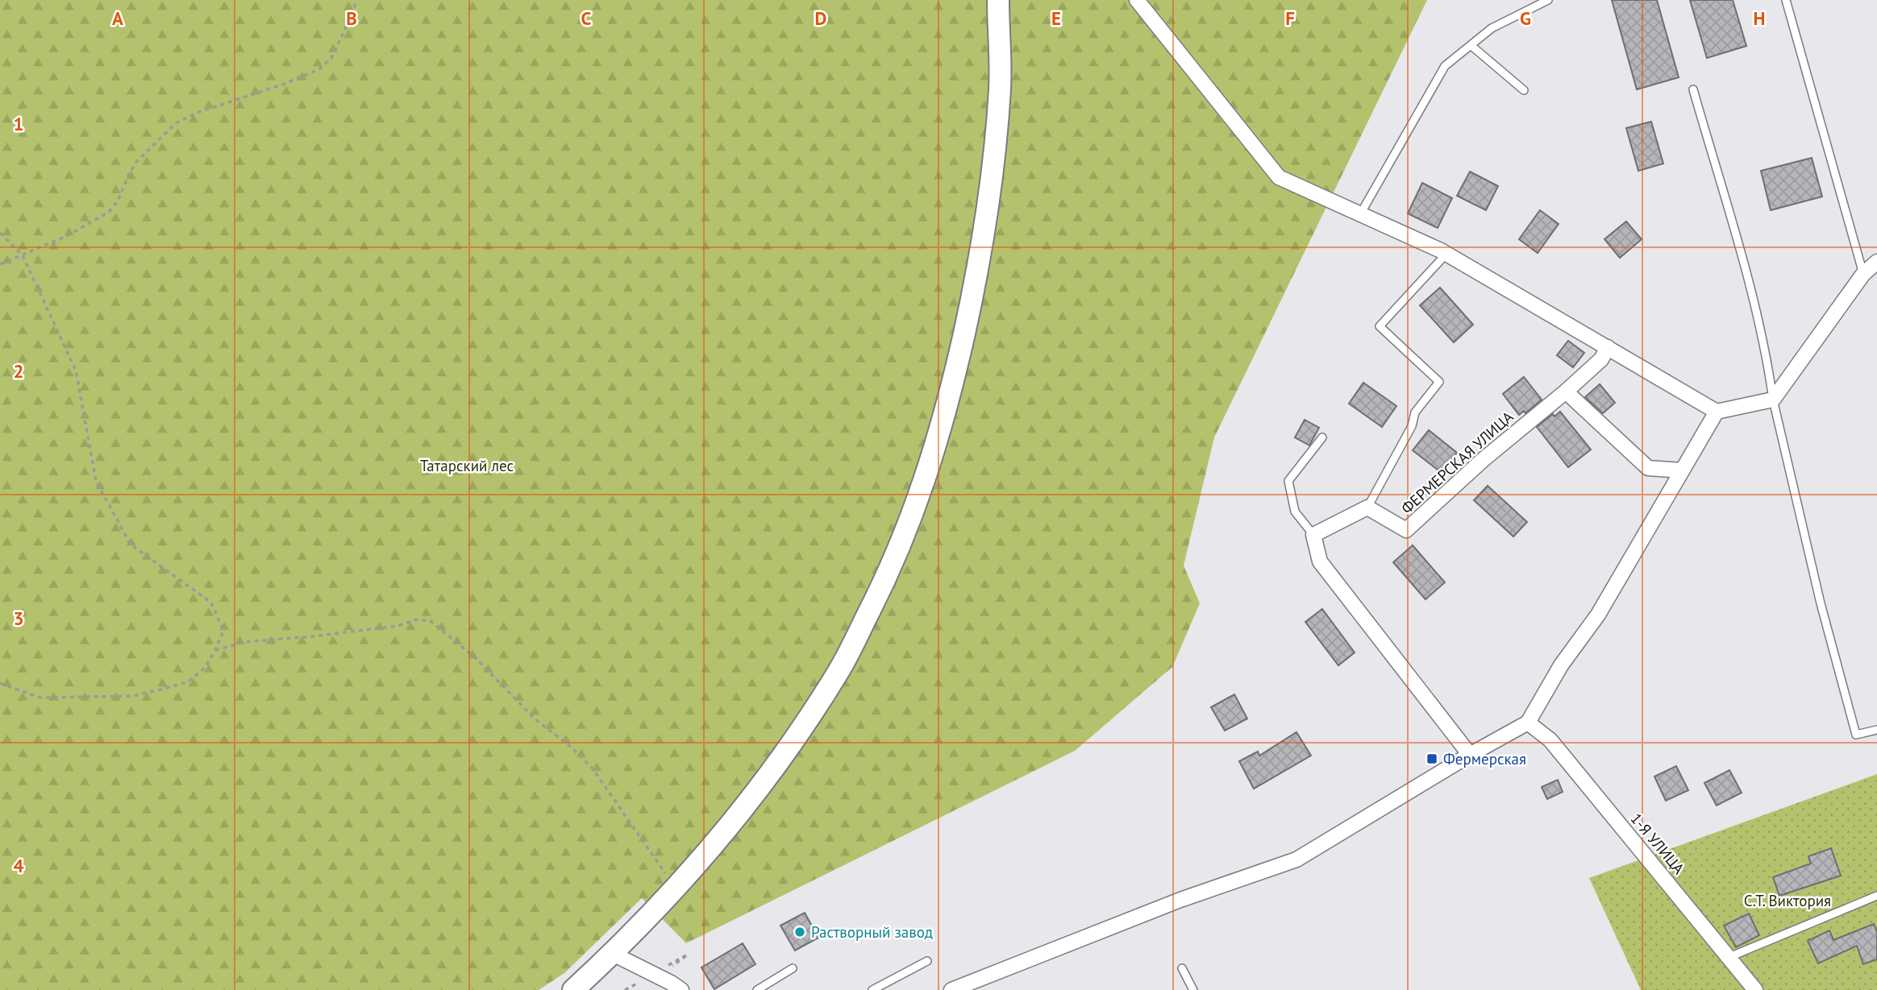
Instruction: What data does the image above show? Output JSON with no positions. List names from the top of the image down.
{
  "streets": {
    "street": ["ФЕРМЕРСКАЯ УЛИЦА", "1-Я УЛИЦА"]
  },
  "parks": ["Татарский лес", "С.Т. Виктория"],
  "places": {
    "transit": ["Фермерская"],
    "other": ["Растворный завод"]
  },
  "grid": {
    "columns": [
      "A",
      "B",
      "C",
      "D",
      "E",
      "F",
      "G",
      "H"
    ],
    "rows": [
      "1",
      "2",
      "3",
      "4"
    ]
  }
}
